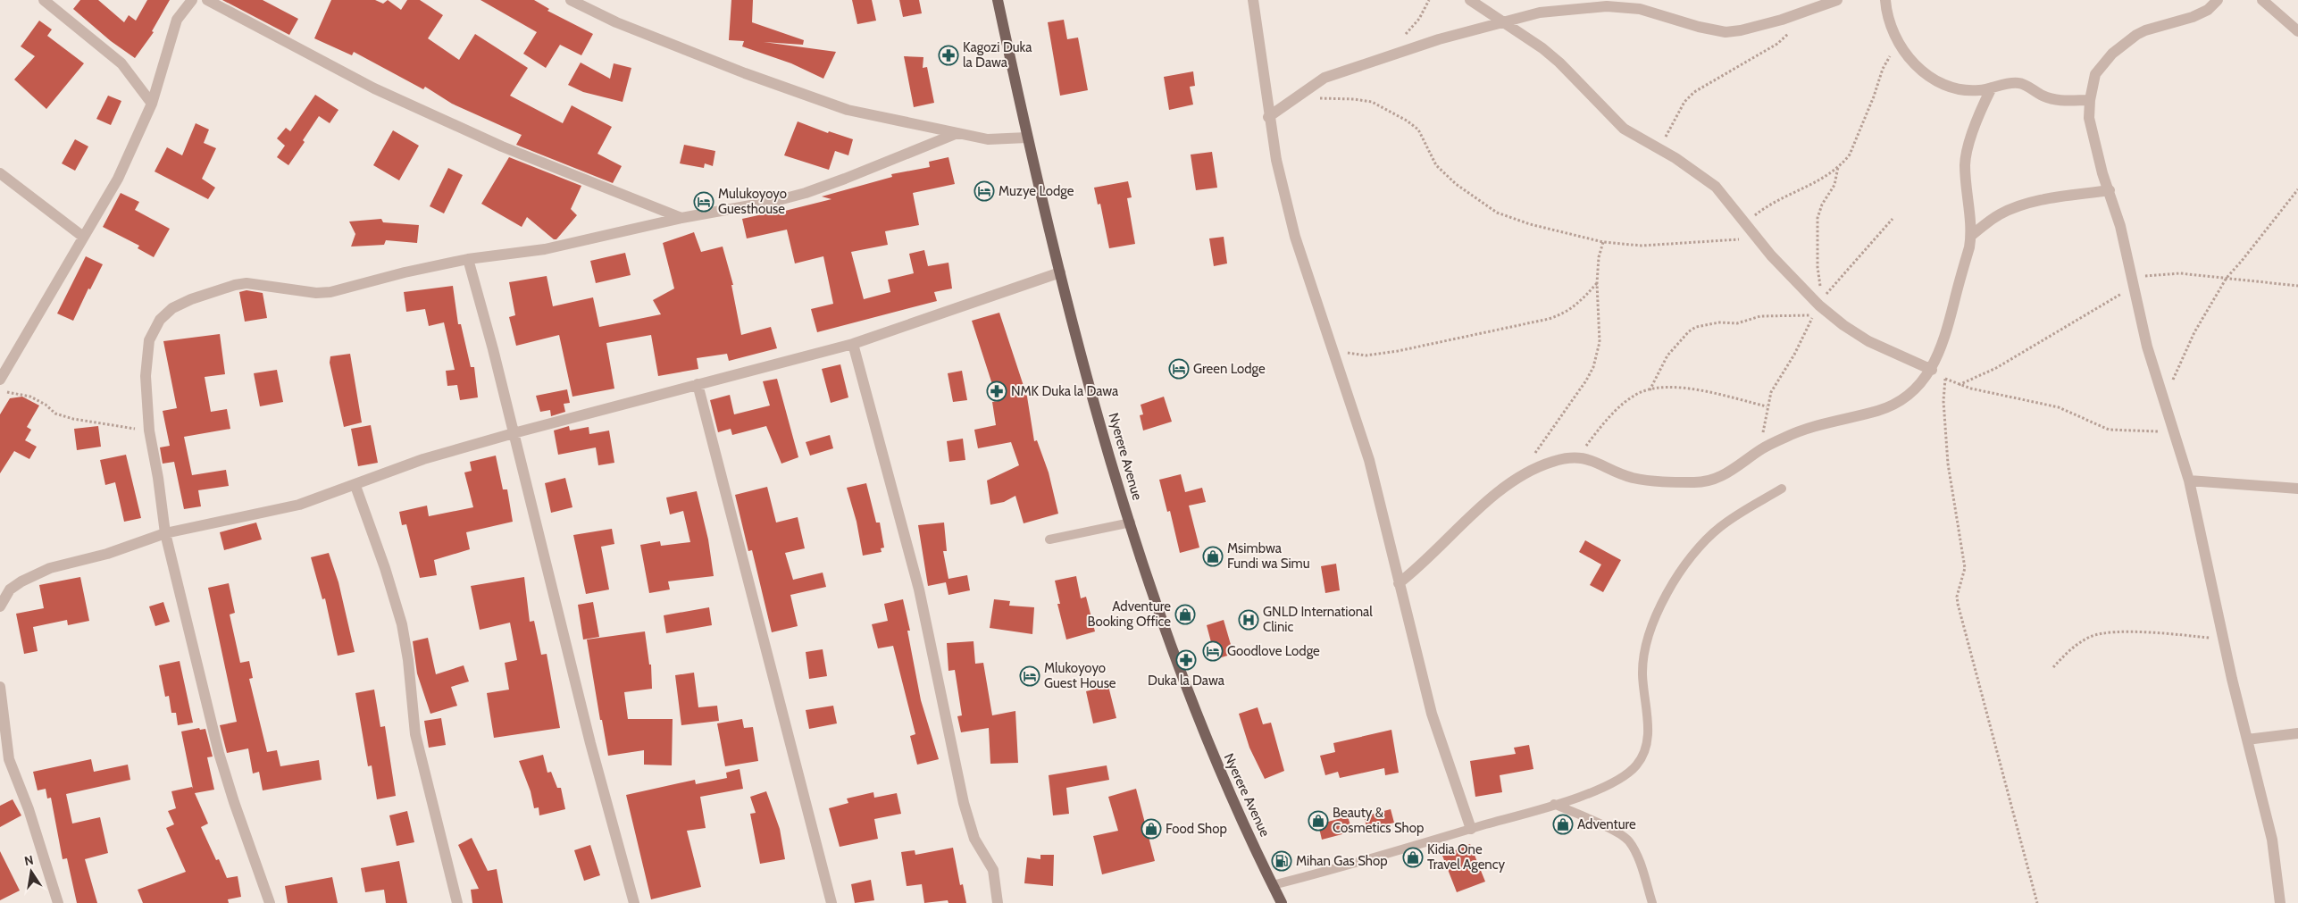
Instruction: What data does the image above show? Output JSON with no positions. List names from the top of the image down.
{
  "streets": {
    "main road": ["Nyerere Avenue"]
  },
  "places": {
    "pharmacy": ["Kagozi Duka la Dawa", "NMK Duka la Dawa", "Duka la Dawa"],
    "hotel": [
      "Muzye Lodge",
      "Mulukoyoyo Guesthouse",
      "Green Lodge",
      "Goodlove Lodge",
      "Mlukoyoyo Guest House"
    ],
    "shop": [
      "Msimbwa Fundi wa Simu",
      "Adventure Booking Office",
      "Beauty & Cosmetics Shop",
      "Adventure",
      "Food Shop",
      "Kidia One Travel Agency"
    ],
    "hospital": ["GNLD International Clinic"],
    "fuel station": ["Mihan Gas Shop"]
  },
  "north": "top"
}
